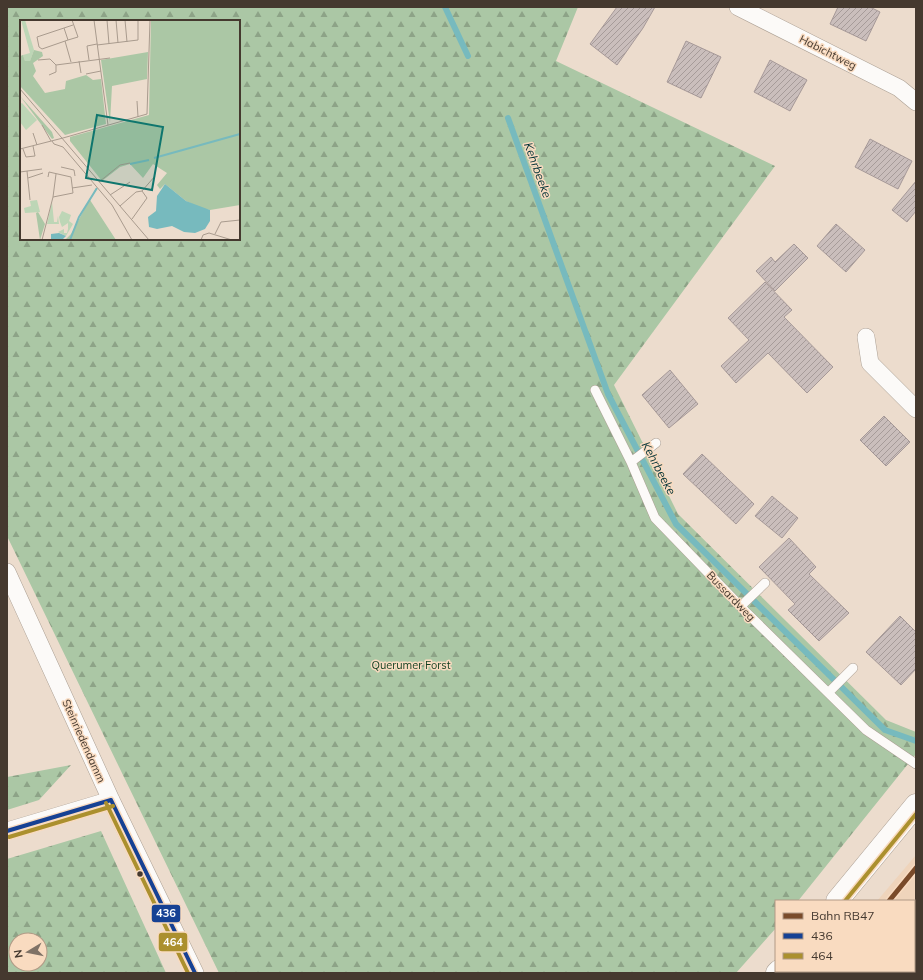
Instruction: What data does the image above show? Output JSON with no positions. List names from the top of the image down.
{
  "streets": {
    "street": ["Habichtweg", "Steinriedendamm"],
    "lane": ["Bussardweg"]
  },
  "water": ["Kehrbeeke"],
  "parks": ["Querumer Forst"],
  "lines": ["transit line 436", "transit line 464", "rail line RB47"],
  "legend": ["Bahn RB47", "436", "464"],
  "north": "left"
}
